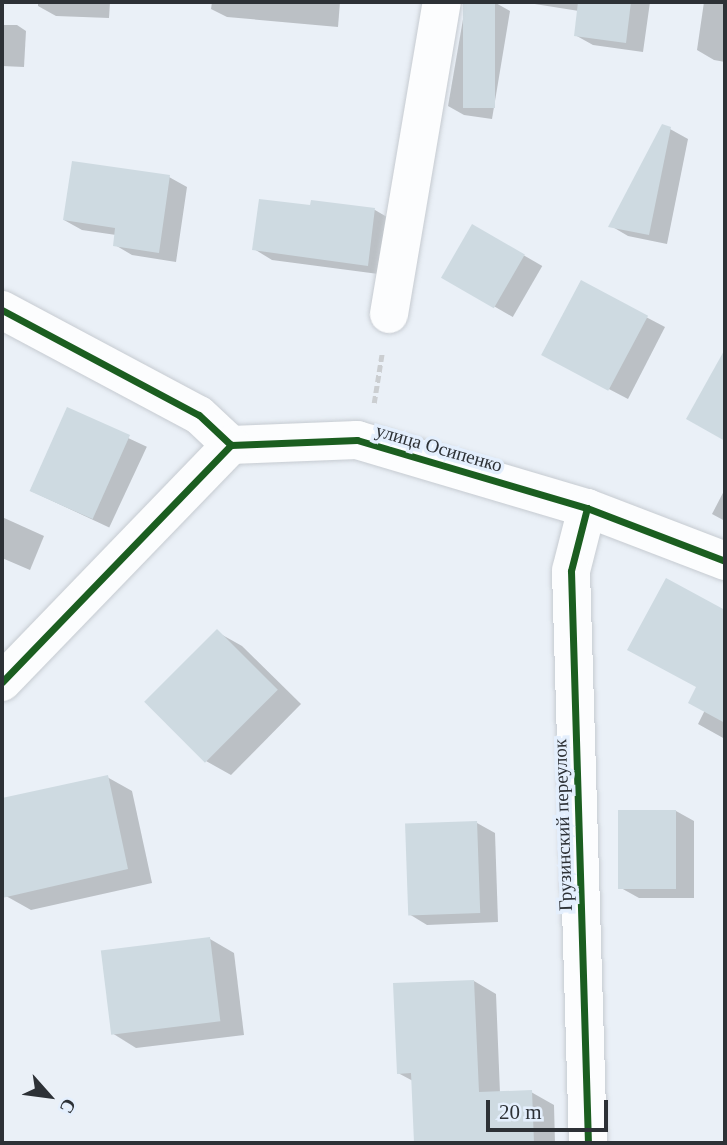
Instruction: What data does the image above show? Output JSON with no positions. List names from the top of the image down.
{
  "streets": {
    "street": ["улица Осипенко", "Грузинский переулок"]
  },
  "crossings": [
    ["улица Осипенко", "Грузинский переулок"]
  ],
  "scale_bar": "20 m",
  "north": "bottom right"
}
